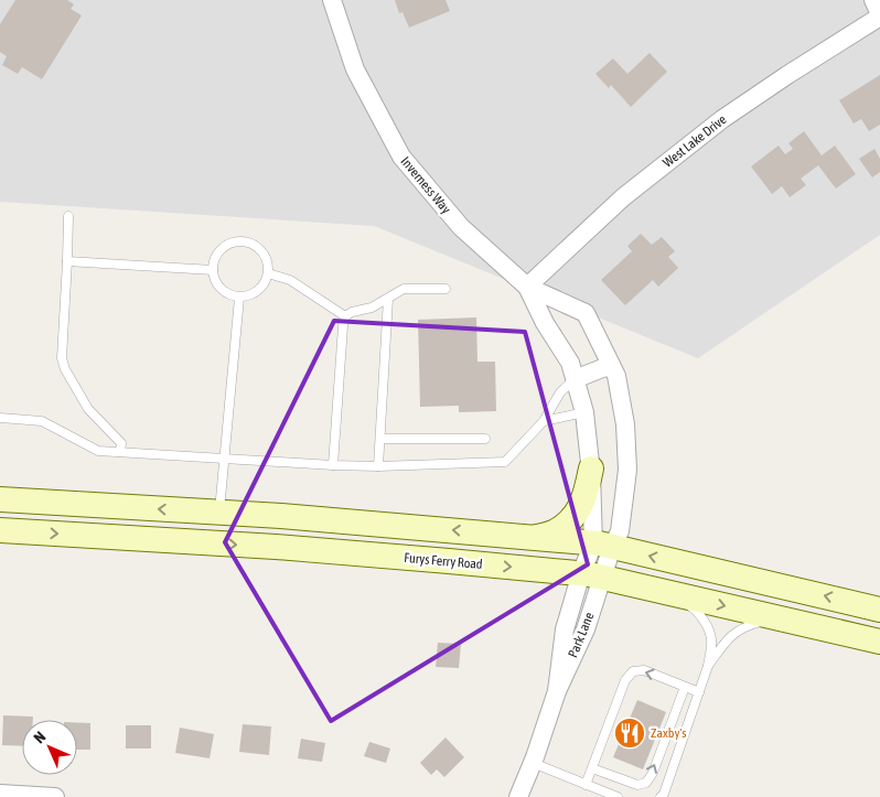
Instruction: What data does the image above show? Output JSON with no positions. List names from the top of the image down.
{
  "streets": {
    "main road": ["Furys Ferry Road"],
    "street": ["West Lake Drive", "Inverness Way", "Park Lane"]
  },
  "crossings": [
    ["West Lake Drive", "Inverness Way"],
    ["Inverness Way", "Furys Ferry Road"],
    ["Inverness Way", "Park Lane"],
    ["Furys Ferry Road", "Park Lane"]
  ],
  "places": {
    "restaurant": ["Zaxby's"]
  },
  "north": "top left"
}
